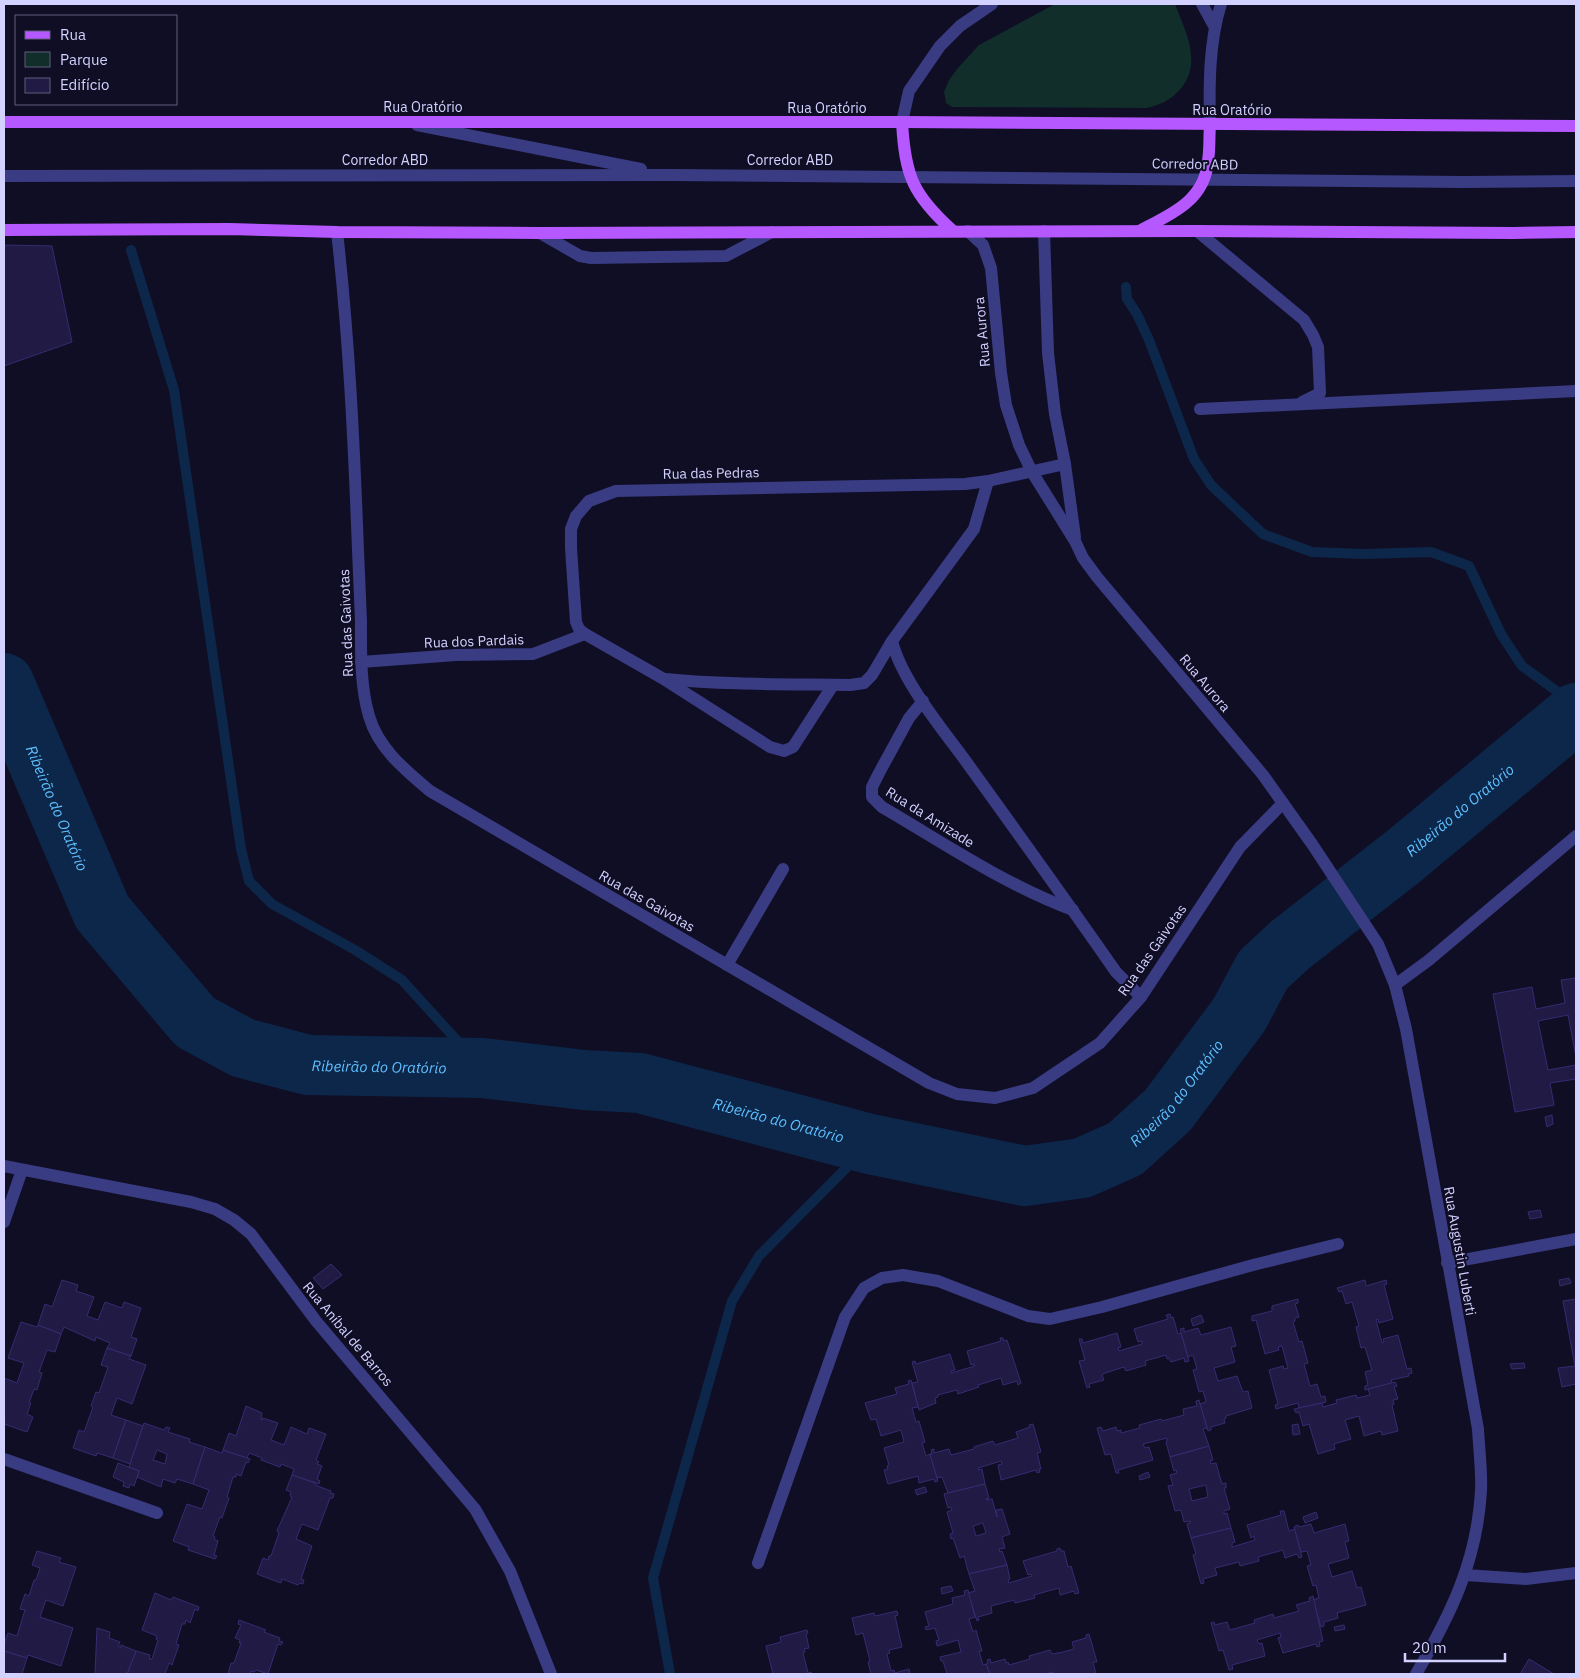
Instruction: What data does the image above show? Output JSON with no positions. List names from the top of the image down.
{
  "streets": {
    "main road": ["Rua Oratório"],
    "street": [
      "Corredor ABD",
      "Rua Aurora",
      "Rua das Pedras",
      "Rua das Gaivotas",
      "Rua dos Pardais",
      "Rua da Amizade",
      "Rua Augustin Luberti",
      "Rua Aníbal de Barros"
    ]
  },
  "crossings": [
    ["Rua Aurora", "Rua das Pedras"],
    ["Rua Aurora", "Rua das Gaivotas"],
    ["Rua Aurora", "Rua Augustin Luberti"],
    ["Rua das Pedras", "Rua dos Pardais"],
    ["Rua das Gaivotas", "Rua dos Pardais"]
  ],
  "water": ["Ribeirão do Oratório"],
  "legend": ["Rua", "Parque", "Edifício"],
  "scale_bar": "20 m"
}
